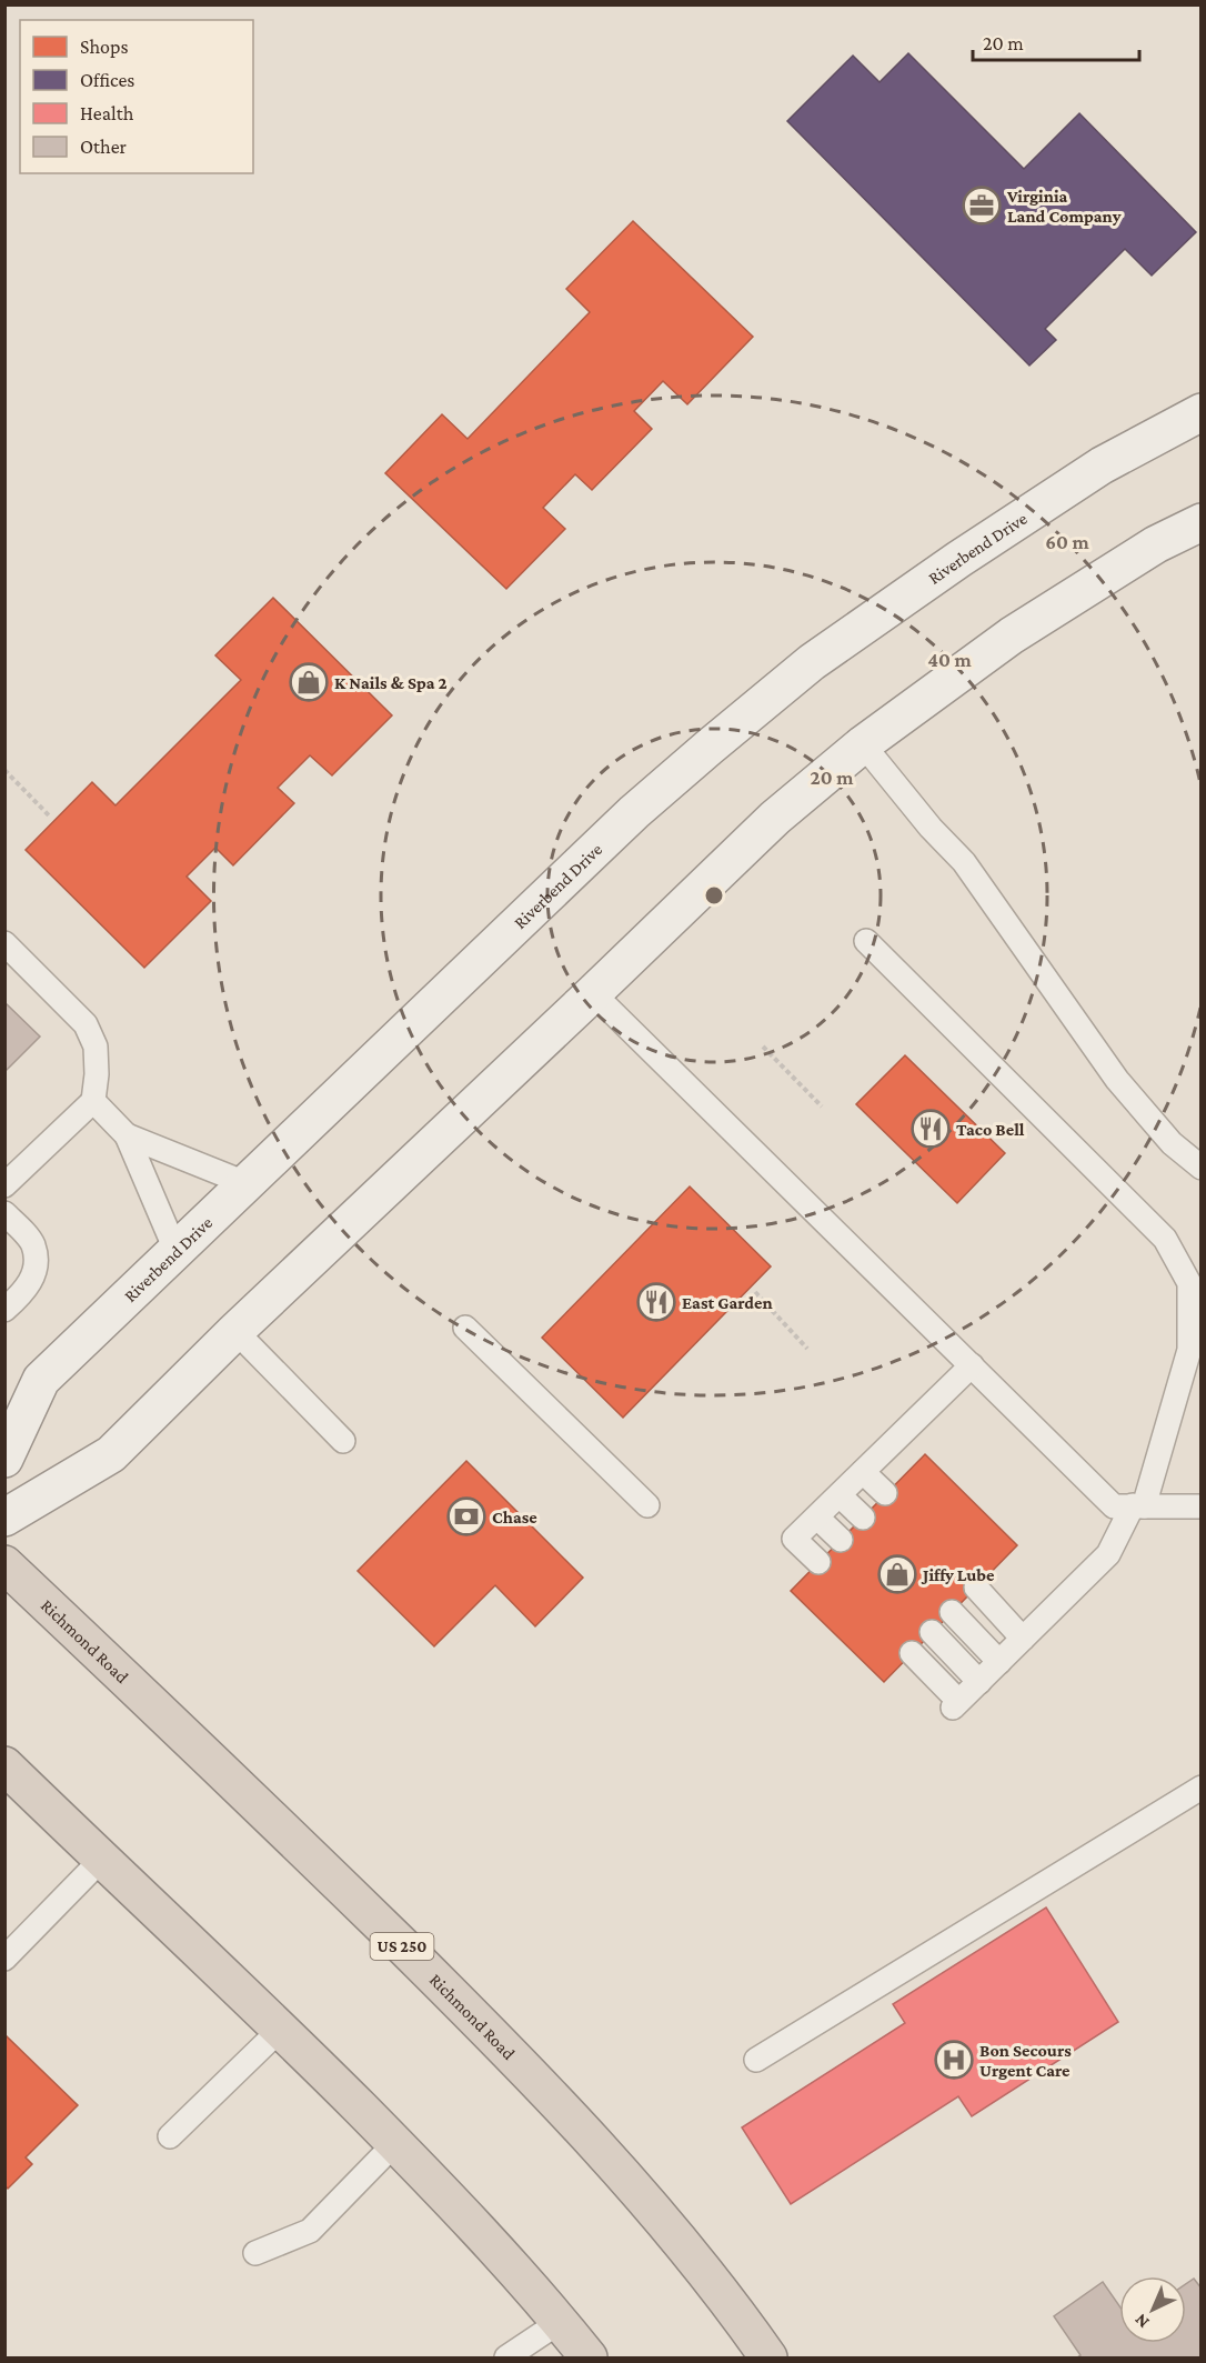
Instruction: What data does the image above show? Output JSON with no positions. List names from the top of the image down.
{
  "streets": {
    "highway": ["Richmond Road", "US 250"],
    "street": ["Riverbend Drive"]
  },
  "places": {
    "office": ["Virginia Land Company"],
    "shop": ["K Nails & Spa 2", "Jiffy Lube"],
    "restaurant": ["Taco Bell", "East Garden"],
    "bank": ["Chase"],
    "hospital": ["Bon Secours Urgent Care"]
  },
  "legend": [
    "Shops",
    "Offices",
    "Health",
    "Other"
  ],
  "scale_bar": "20 m",
  "north": "bottom left",
  "rings": ["60 m", "40 m", "20 m"]
}
